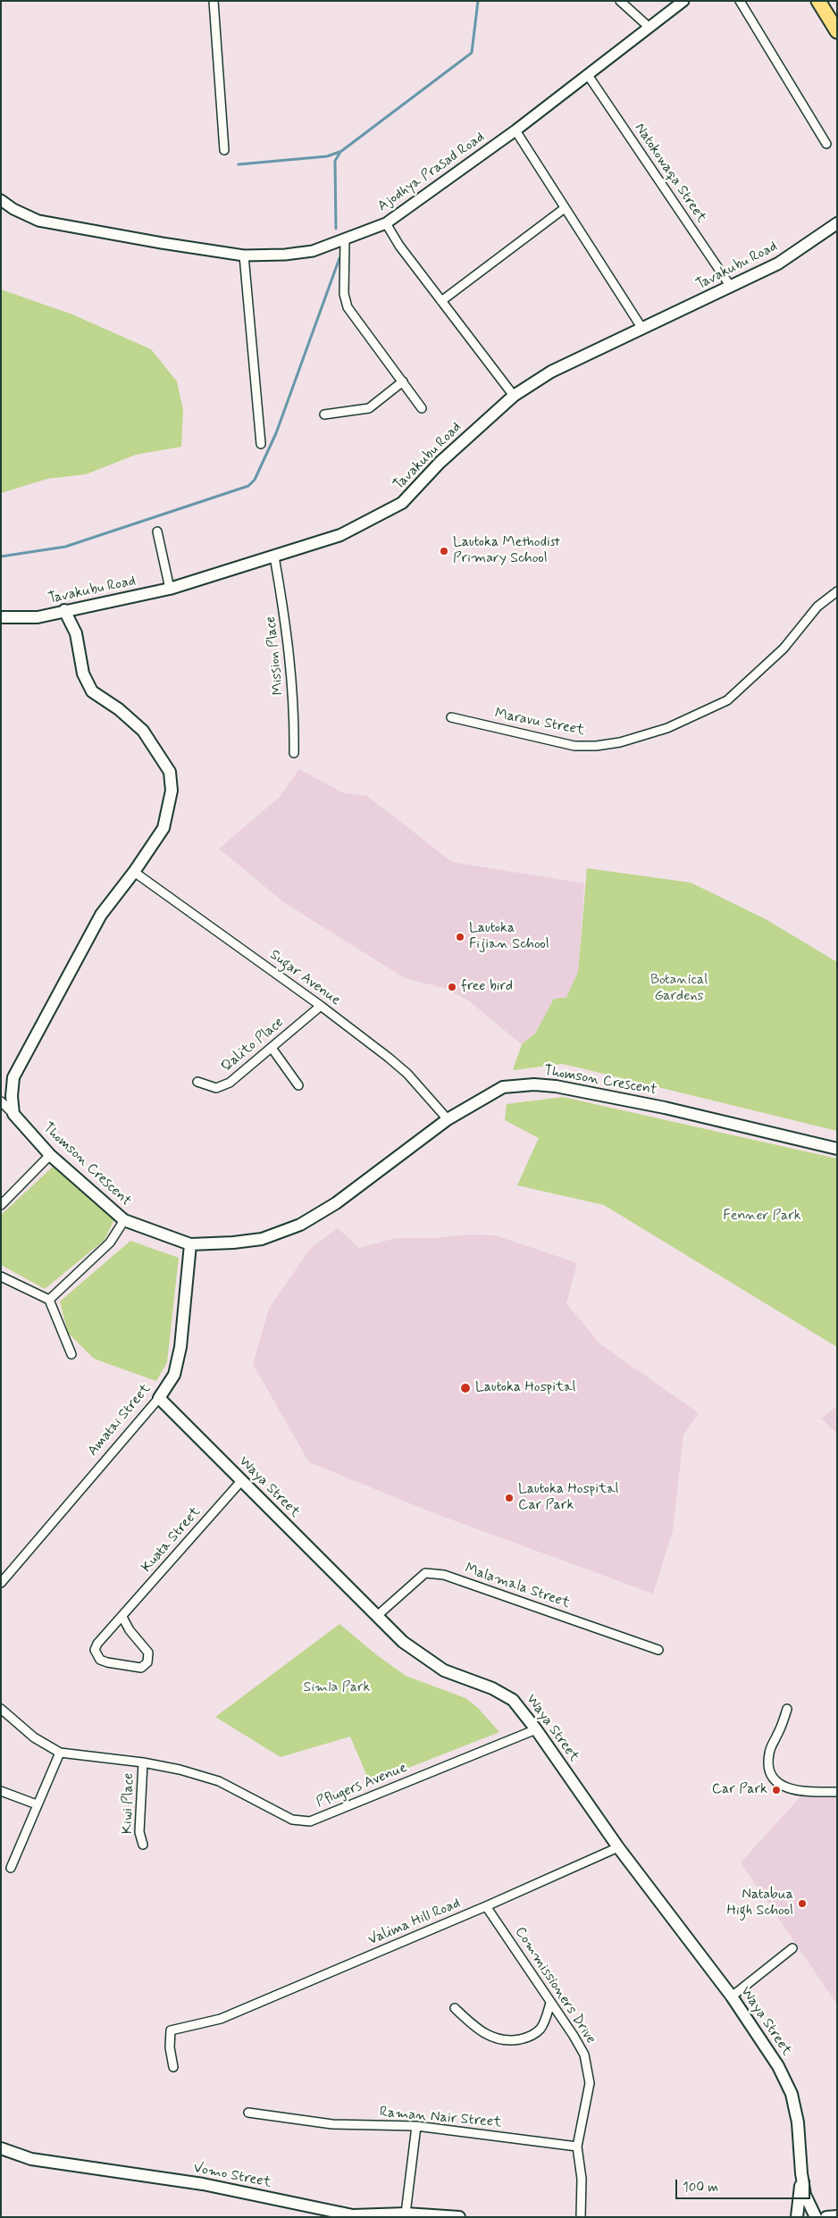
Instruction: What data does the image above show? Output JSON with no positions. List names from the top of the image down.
{
  "streets": {
    "main road": [
      "Tavakubu Road",
      "Thomson Crescent",
      "Amatai Street",
      "Waya Street",
      "Vomo Street"
    ],
    "street": [
      "Ajodhya Prasad Road",
      "Natokowaqa Street",
      "Mission Place",
      "Maravu Street",
      "Sugar Avenue",
      "Qalito Place",
      "Kuata Street",
      "Malamala Street",
      "Pflugers Avenue",
      "Kiwi Place",
      "Valima Hill Road",
      "Commissioners Drive",
      "Raman Nair Street"
    ]
  },
  "crossings": [
    ["Ajodhya Prasad Road", "Natokowaqa Street"],
    ["Natokowaqa Street", "Tavakubu Road"],
    ["Tavakubu Road", "Mission Place"],
    ["Sugar Avenue", "Qalito Place"],
    ["Sugar Avenue", "Thomson Crescent"],
    ["Thomson Crescent", "Amatai Street"],
    ["Amatai Street", "Waya Street"],
    ["Waya Street", "Kuata Street"],
    ["Waya Street", "Malamala Street"],
    ["Waya Street", "Pflugers Avenue"],
    ["Waya Street", "Valima Hill Road"],
    ["Pflugers Avenue", "Kiwi Place"],
    ["Valima Hill Road", "Commissioners Drive"],
    ["Commissioners Drive", "Raman Nair Street"]
  ],
  "parks": ["Botanical Gardens", "Fenner Park", "Simla Park"],
  "places": [
    "Lautoka Methodist Primary School",
    "Lautoka Fijian School",
    "free bird",
    "Lautoka Hospital",
    "Lautoka Hospital Car Park",
    "Car Park",
    "Natabua High School"
  ],
  "scale_bar": "100 m"
}
